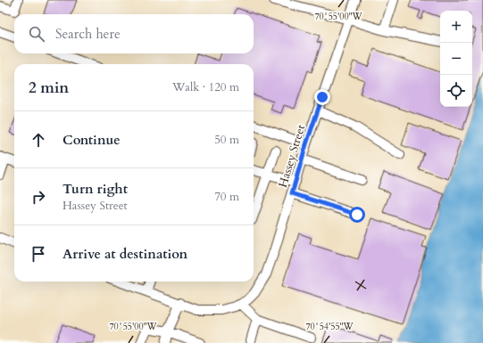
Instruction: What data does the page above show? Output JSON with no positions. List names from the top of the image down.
{
  "streets": {
    "street": ["Hassey Street"]
  },
  "page": {
    "map_buttons": ["+", "−"],
    "search": "Search here",
    "heading": ["2 min", "Walk · 120 m"],
    "list": [
      ["Continue", "50 m"],
      ["Turn right", "Hassey Street", "70 m"],
      "Arrive at destination"
    ]
  },
  "coordinates": ["70°55'00\"W", "70°54'55\"W"]
}
